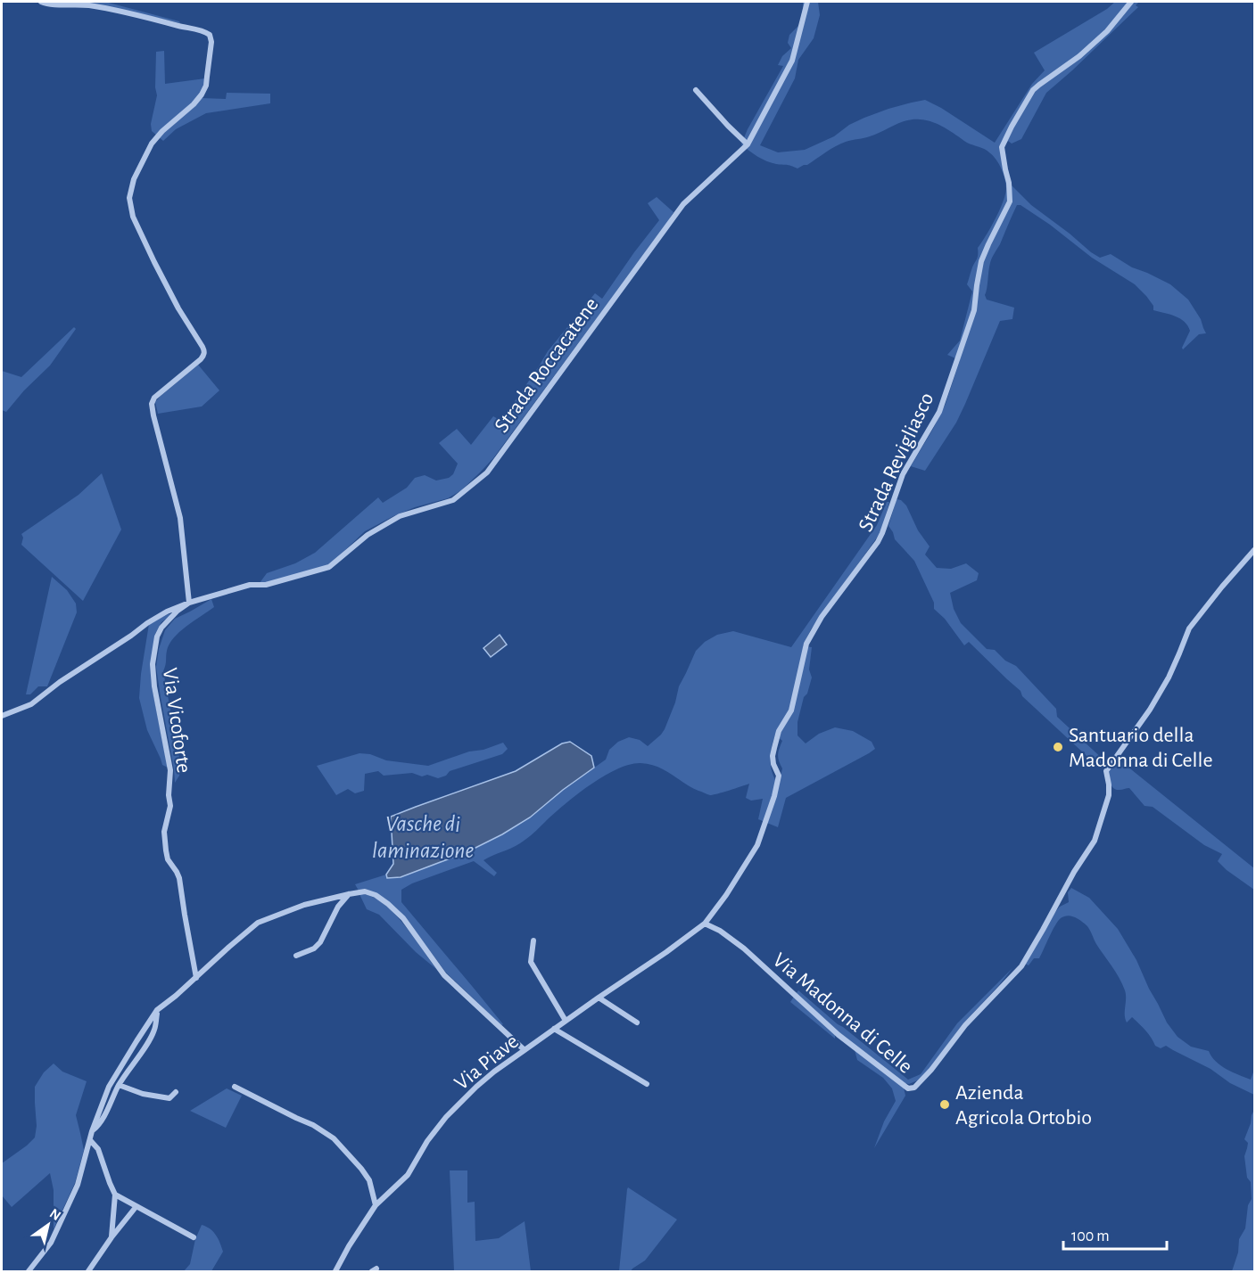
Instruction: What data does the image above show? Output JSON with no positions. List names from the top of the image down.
{
  "streets": {
    "street": [
      "Strada Roccacatene",
      "Strada Revigliasco",
      "Via Vicoforte",
      "Via Madonna di Celle",
      "Via Piave"
    ]
  },
  "crossings": [
    ["Strada Roccacatene", "Via Vicoforte"],
    ["Strada Revigliasco", "Via Madonna di Celle"],
    ["Strada Revigliasco", "Via Piave"],
    ["Via Madonna di Celle", "Via Piave"]
  ],
  "water": ["Vasche di laminazione"],
  "places": ["Santuario della Madonna di Celle", "Azienda Agricola Ortobio"],
  "scale_bar": "100 m",
  "north": "top right"
}
